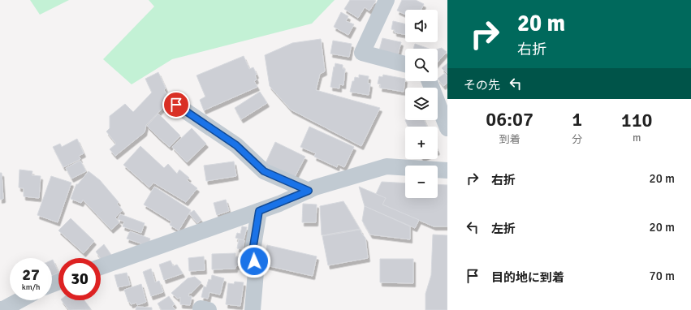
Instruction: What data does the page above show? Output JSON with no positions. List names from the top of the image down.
{
  "page": {
    "turn": ["20 m", "右折"],
    "map_buttons": ["+", "−"],
    "then": "その先",
    "eta": [
      "06:07",
      "到着",
      "1",
      "分",
      "110",
      "m"
    ],
    "list": [
      {
        "name": "右折",
        "value": "20 m"
      },
      {
        "name": "左折",
        "value": "20 m"
      },
      {
        "name": "目的地に到着",
        "value": "70 m"
      }
    ],
    "speed": "27 km/h",
    "limit": "30"
  }
}
